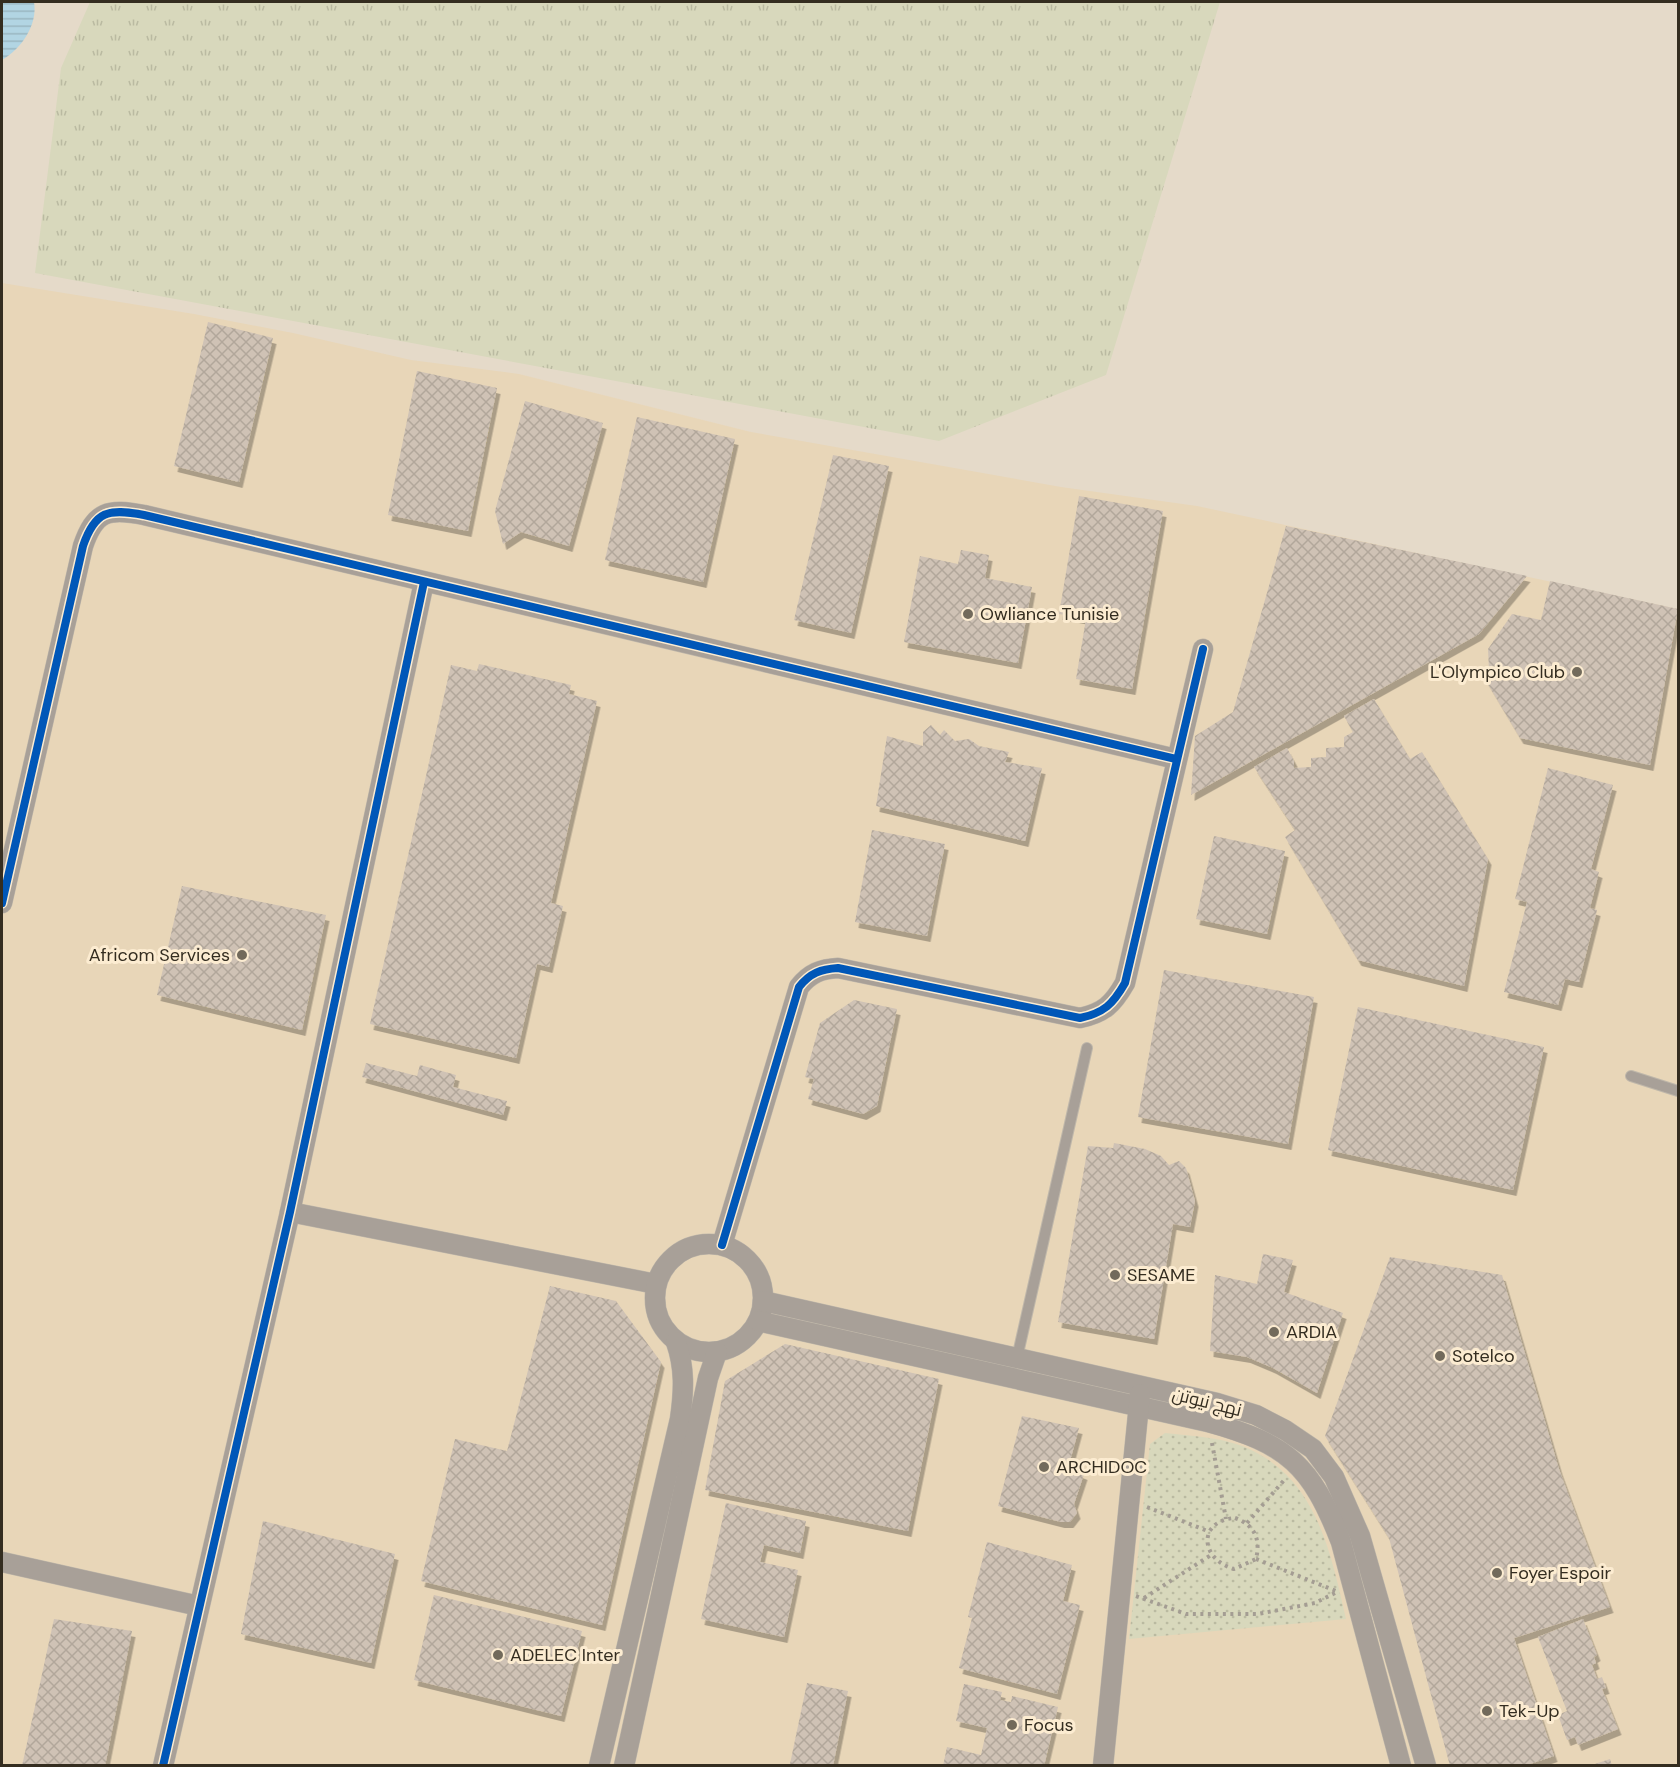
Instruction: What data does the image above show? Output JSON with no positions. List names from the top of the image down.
{
  "streets": {
    "street": ["نهج نيوتن"]
  },
  "places": [
    "Owliance Tunisie",
    "L'Olympico Club",
    "Africom Services",
    "SESAME",
    "ARDIA",
    "Sotelco",
    "ARCHIDOC",
    "Foyer Espoir",
    "ADELEC Inter",
    "Tek-Up",
    "Focus"
  ]
}
